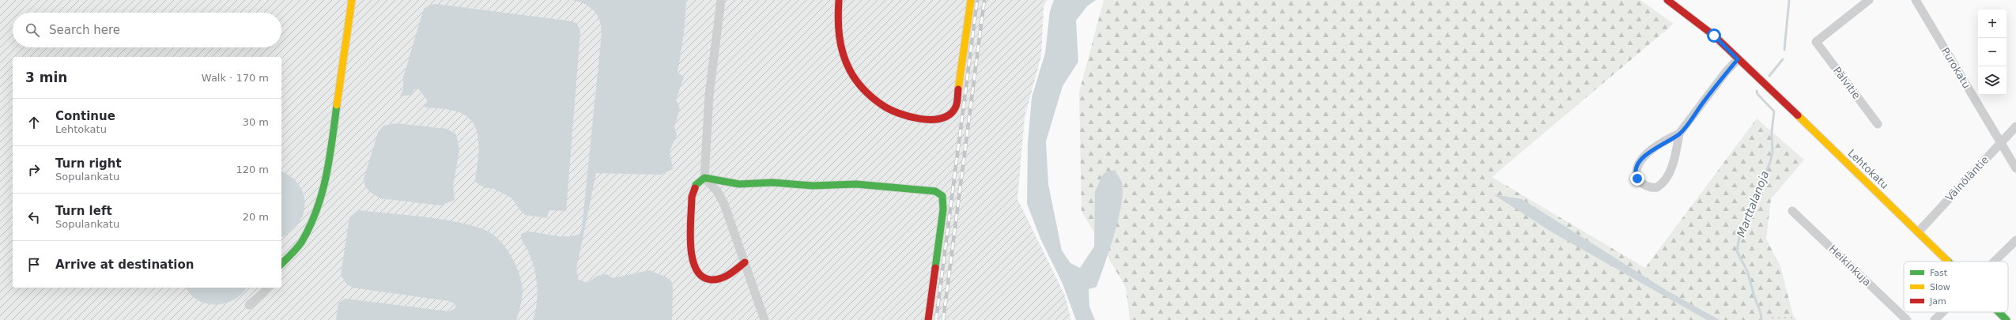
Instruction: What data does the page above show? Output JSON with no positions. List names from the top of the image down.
{
  "streets": {
    "street": [
      "Purokatu",
      "Pälvitie",
      "Lehtokatu",
      "Väinöläntie",
      "Heikinkuja"
    ]
  },
  "crossings": [
    ["Purokatu", "Väinöläntie"],
    ["Lehtokatu", "Väinöläntie"]
  ],
  "water": ["Marttalanoja"],
  "legend": ["Fast", "Slow", "Jam"],
  "page": {
    "map_buttons": ["+", "−"],
    "search": "Search here",
    "heading": ["3 min", "Walk · 170 m"],
    "list": [
      ["Continue", "Lehtokatu", "30 m"],
      ["Turn right", "Sopulankatu", "120 m"],
      ["Turn left", "Sopulankatu", "20 m"],
      "Arrive at destination"
    ]
  }
}
